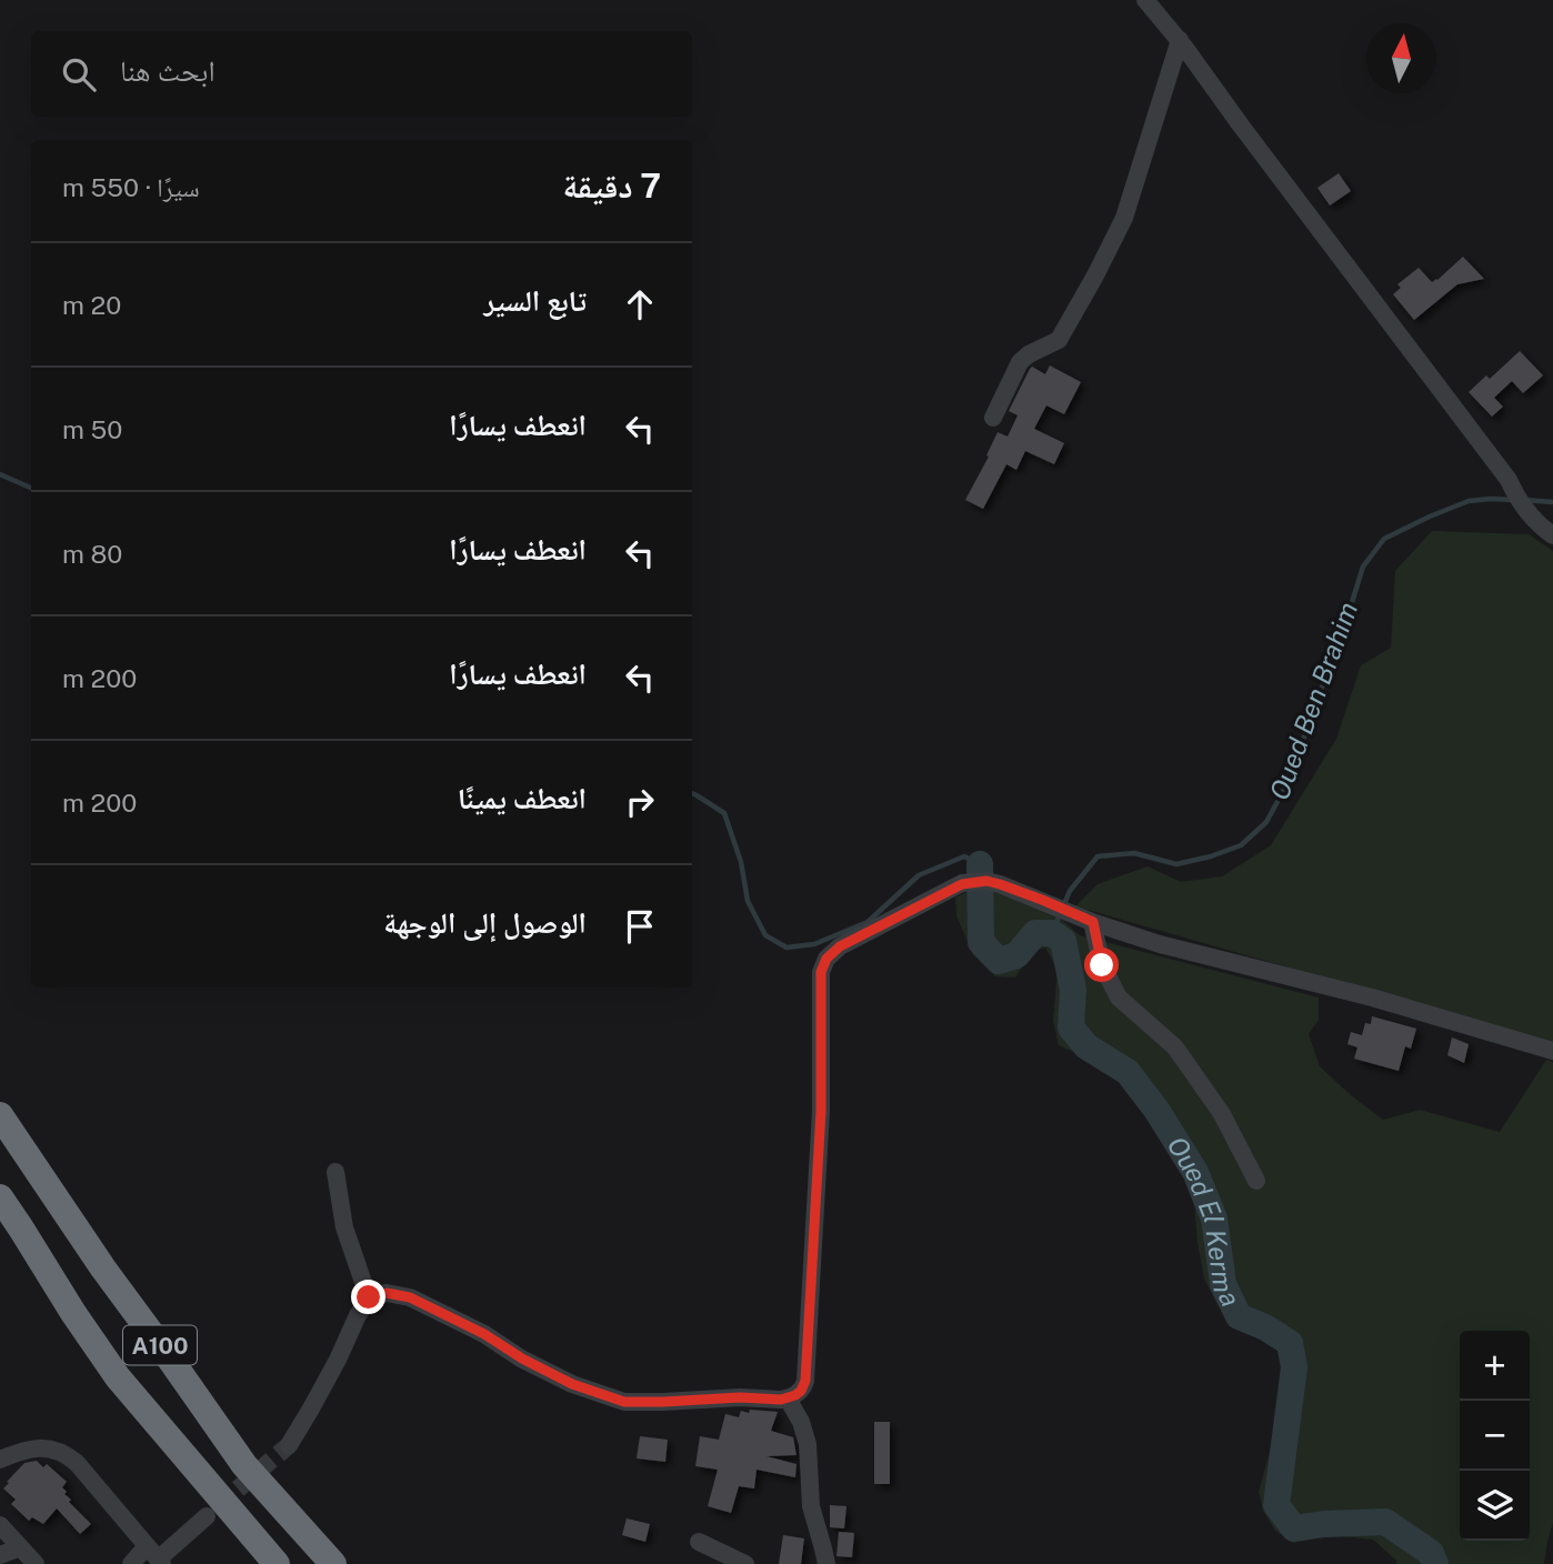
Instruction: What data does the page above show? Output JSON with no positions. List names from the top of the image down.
{
  "streets": {
    "highway": ["A100"]
  },
  "water": ["Oued Ben Brahim", "Oued El Kerma"],
  "north": "top",
  "page": {
    "search": "ابحث هنا",
    "heading": ["7 دقيقة", "سيرًا · 550 m"],
    "list": [
      ["تابع السير", "20 m"],
      ["انعطف يسارًا", "50 m"],
      ["انعطف يسارًا", "80 m"],
      ["انعطف يسارًا", "200 m"],
      ["انعطف يمينًا", "200 m"],
      "الوصول إلى الوجهة"
    ],
    "map_buttons": ["+", "−"]
  }
}
